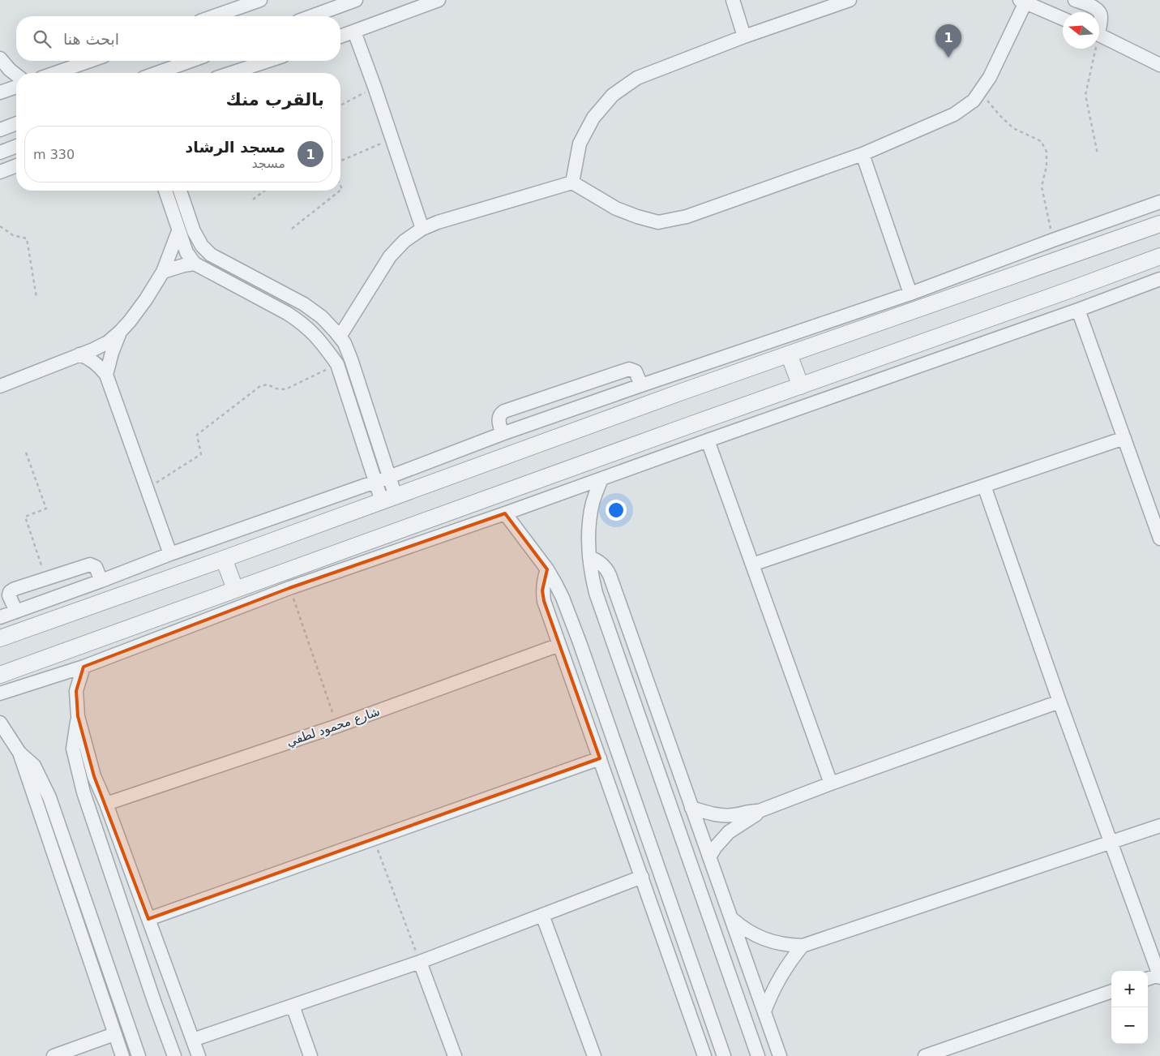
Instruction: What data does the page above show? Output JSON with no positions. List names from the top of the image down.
{
  "streets": {
    "street": ["شارع محمود لطفي"]
  },
  "north": "left",
  "page": {
    "search": "ابحث هنا",
    "pins": "1",
    "heading": "بالقرب منك",
    "list": [
      {
        "mark": "1",
        "name": "مسجد الرشاد",
        "note": "مسجد",
        "value": "330 m"
      }
    ],
    "map_buttons": ["+", "−"]
  }
}
